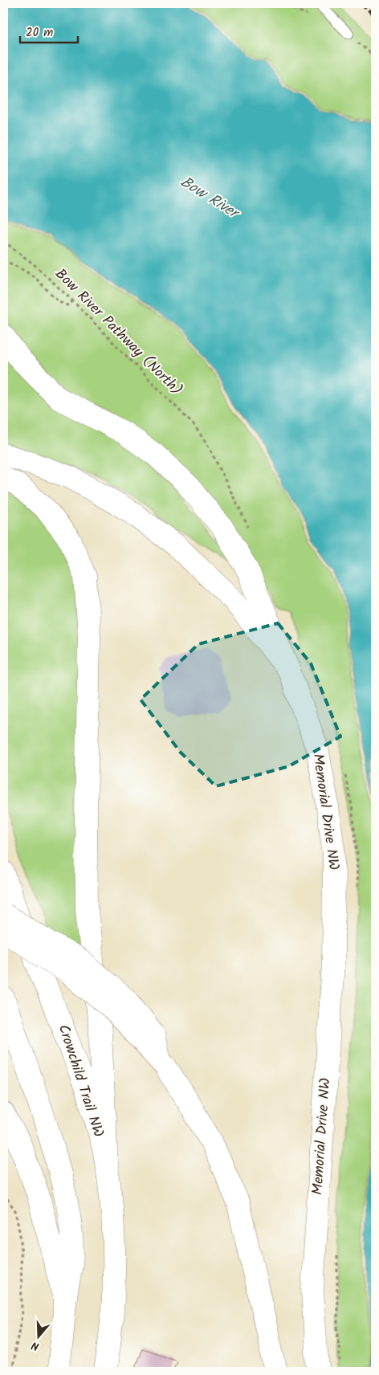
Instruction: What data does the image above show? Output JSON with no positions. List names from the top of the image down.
{
  "streets": {
    "main road": ["Memorial Drive NW", "Crowchild Trail NW"],
    "path": ["Bow River Pathway (North)"]
  },
  "water": ["Bow River"],
  "scale_bar": "20 m",
  "north": "bottom"
}
